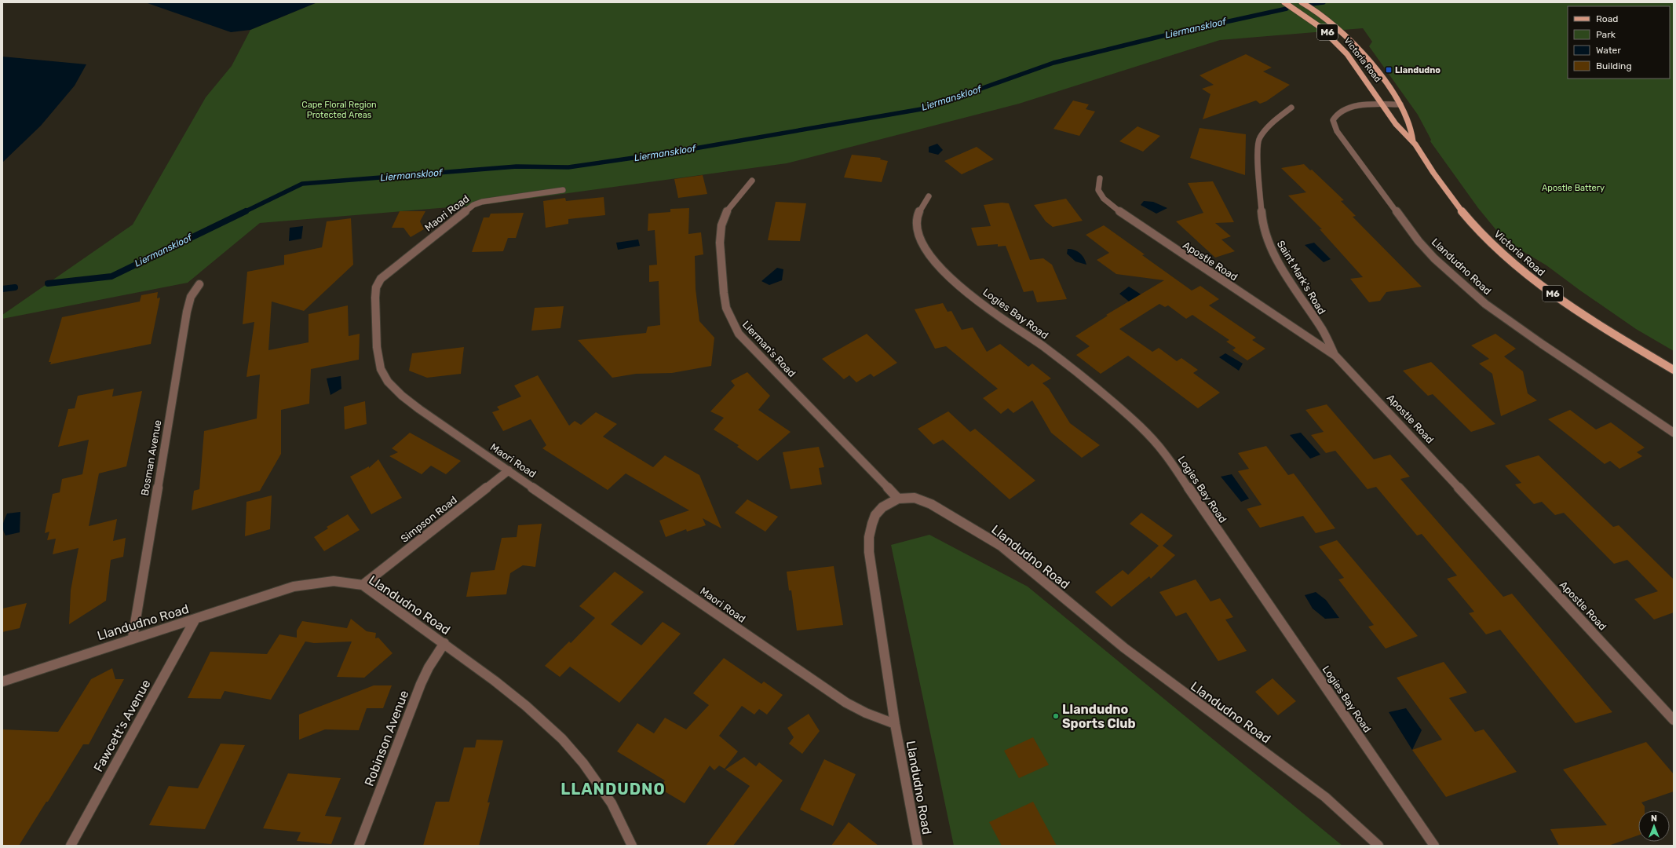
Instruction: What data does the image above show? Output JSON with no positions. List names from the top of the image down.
{
  "streets": {
    "main road": ["M6", "Victoria Road"],
    "street": [
      "Maori Road",
      "Apostle Road",
      "Llandudno Road",
      "Saint Mark's Road",
      "Logies Bay Road",
      "Lierman's Road",
      "Bosman Avenue",
      "Simpson Road",
      "Fawcett's Avenue",
      "Robinson Avenue"
    ]
  },
  "crossings": [
    ["Victoria Road", "Llandudno Road"],
    ["Maori Road", "Llandudno Road"],
    ["Maori Road", "Simpson Road"],
    ["Apostle Road", "Saint Mark's Road"],
    ["Llandudno Road", "Lierman's Road"],
    ["Llandudno Road", "Bosman Avenue"],
    ["Llandudno Road", "Simpson Road"],
    ["Llandudno Road", "Fawcett's Avenue"],
    ["Llandudno Road", "Robinson Avenue"]
  ],
  "districts": ["LLANDUDNO"],
  "water": ["Liermanskloof"],
  "parks": ["Cape Floral Region Protected Areas", "Apostle Battery"],
  "places": {
    "transit": ["Llandudno"],
    "other": ["Llandudno Sports Club"]
  },
  "legend": [
    "Road",
    "Park",
    "Water",
    "Building"
  ],
  "north": "top"
}
